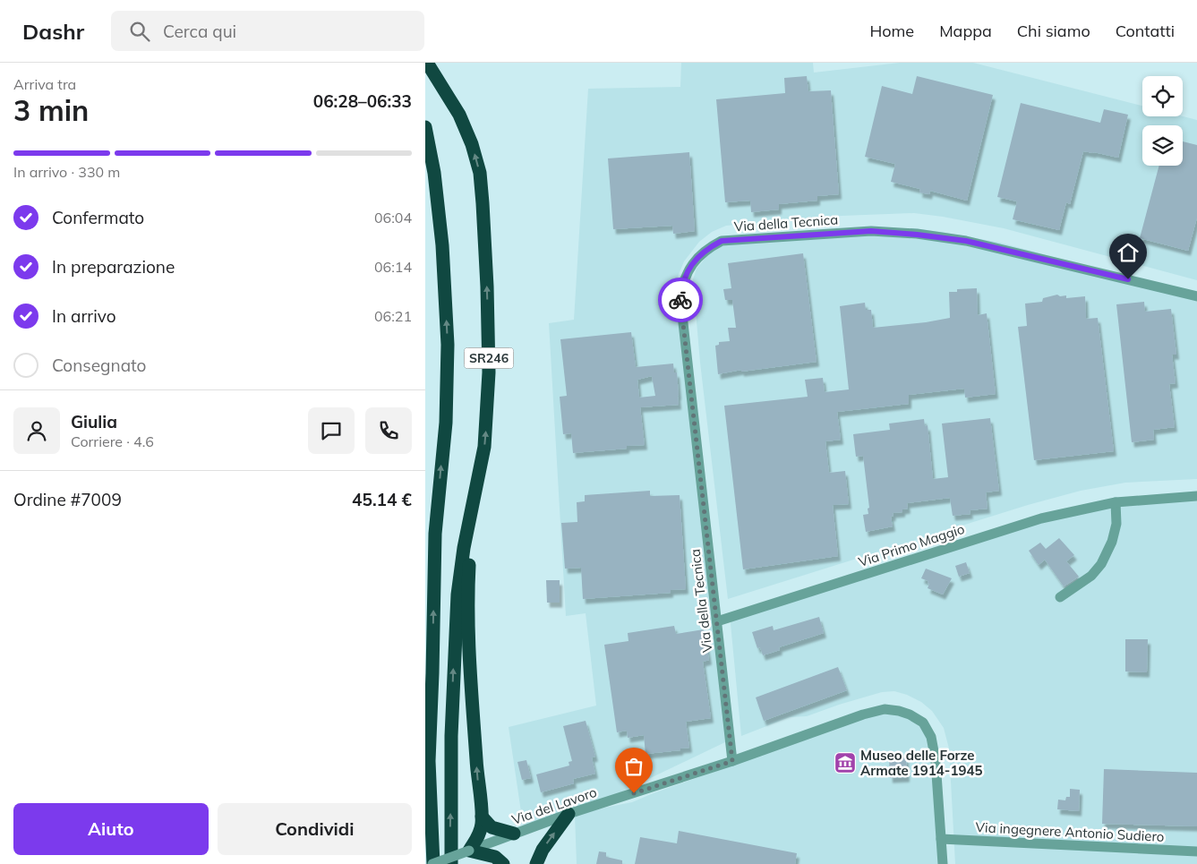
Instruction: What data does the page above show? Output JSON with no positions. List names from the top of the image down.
{
  "streets": {
    "highway": ["SR246"],
    "street": [
      "Via della Tecnica",
      "Via Primo Maggio",
      "Via del Lavoro",
      "Via ingegnere Antonio Sudiero"
    ]
  },
  "crossings": [
    ["Via della Tecnica", "Via Primo Maggio"],
    ["Via della Tecnica", "Via del Lavoro"],
    ["Via del Lavoro", "Via ingegnere Antonio Sudiero"]
  ],
  "places": {
    "museum": ["Museo delle Forze Armate 1914-1945"]
  },
  "page": {
    "header": "Dashr",
    "search": "Cerca qui",
    "nav": [
      "Home",
      "Mappa",
      "Chi siamo",
      "Contatti"
    ],
    "heading": ["3 min", "Arriva tra", "06:28–06:33"],
    "panel": [
      "Giulia",
      "Corriere · 4.6",
      "Ordine #7009",
      "45.14 €"
    ],
    "bar": "In arrivo · 330 m",
    "list": [
      ["Confermato", "06:04"],
      ["In preparazione", "06:14"],
      ["In arrivo", "06:21"],
      "Consegnato"
    ],
    "buttons": ["Aiuto", "Condividi"]
  }
}
